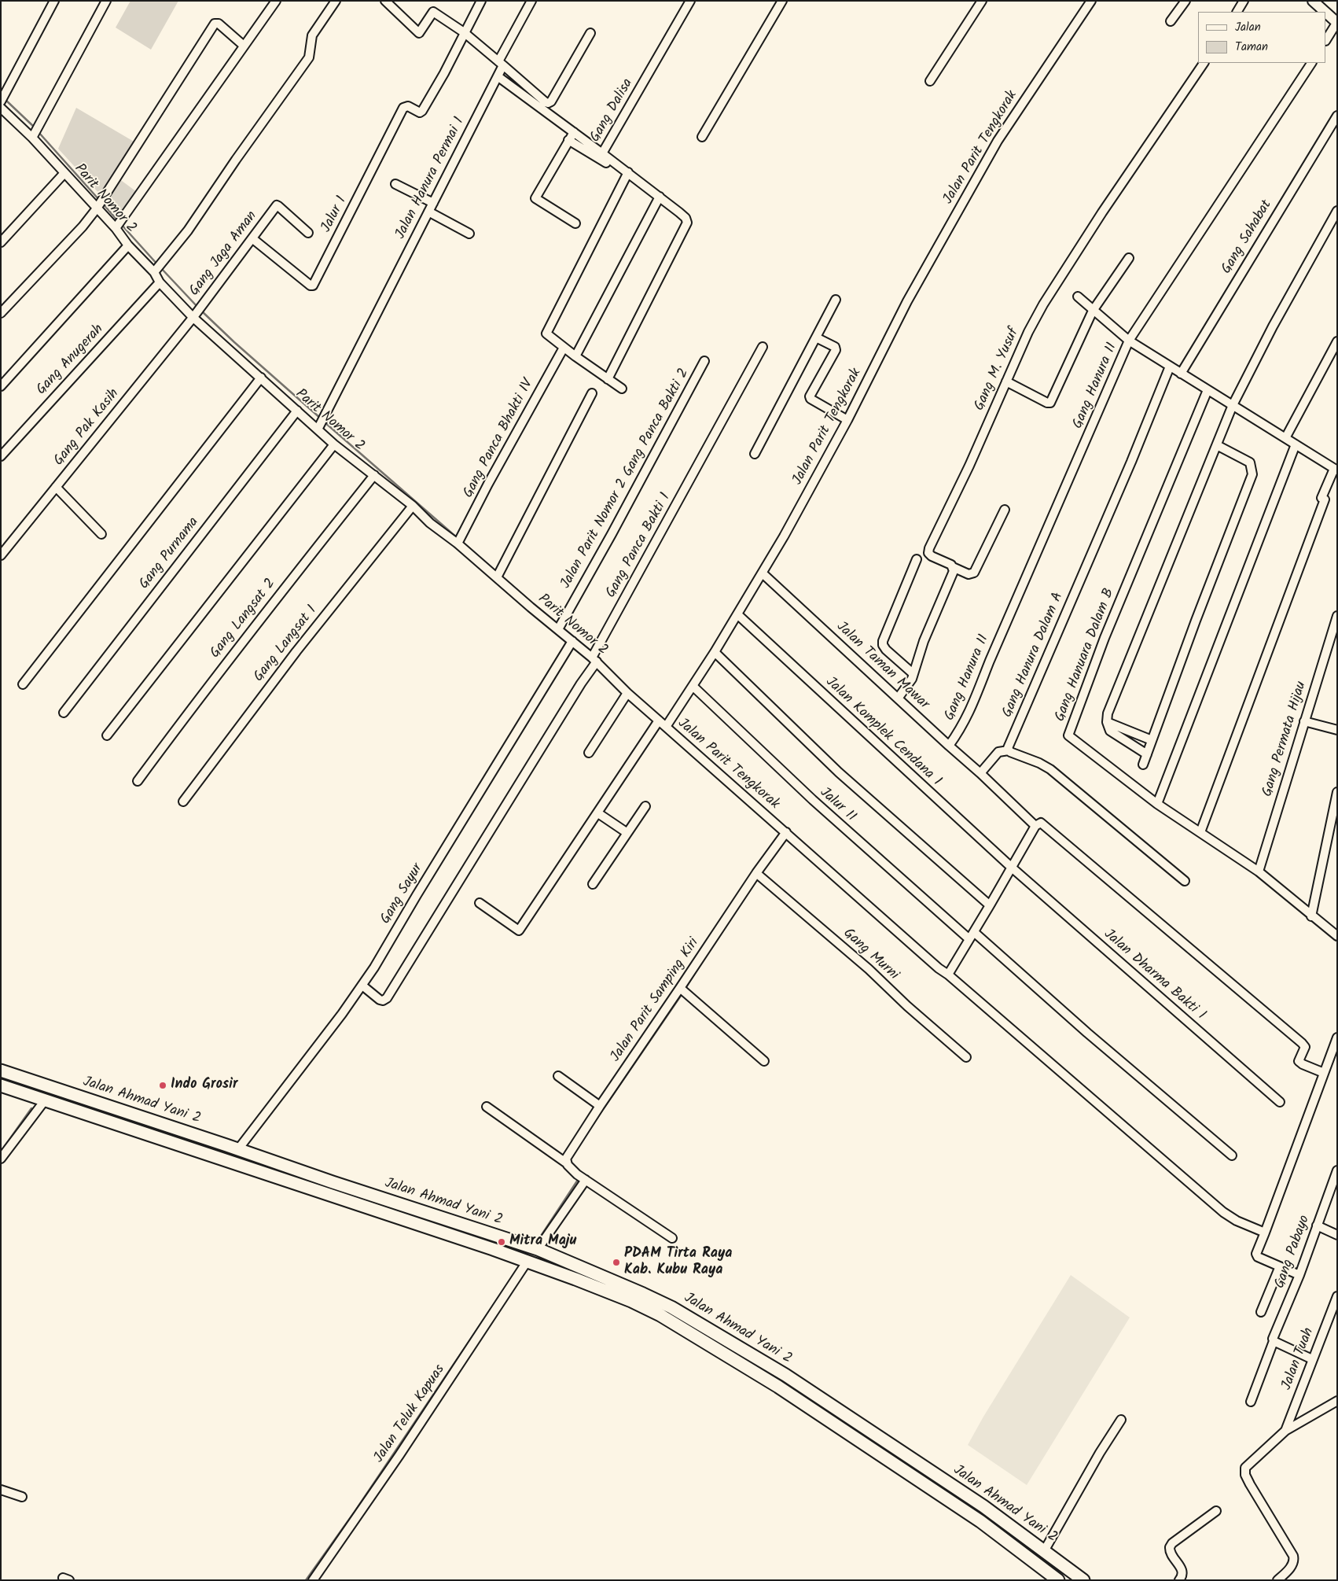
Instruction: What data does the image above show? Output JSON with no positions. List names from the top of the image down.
{
  "streets": {
    "highway": ["Jalan Ahmad Yani 2"],
    "street": [
      "Gang Dalisa",
      "Jalan Parit Tengkorak",
      "Jalan Hanura Permai 1",
      "Parit Nomor 2",
      "Jalur 1",
      "Gang Sahabat",
      "Gang Jaga Aman",
      "Gang Anugerah",
      "Gang M. Yusuf",
      "Gang Hanura II",
      "Gang Pak Kasih",
      "Gang Panca Bhakti IV",
      "Jalan Parit Nomor 2 Gang Panca Bakti 2",
      "Gang Panca Bakti 1",
      "Gang Purnama",
      "Gang Langsat 2",
      "Gang Langsat 1",
      "Gang Hanura Dalam A",
      "Gang Hanuara Dalam B",
      "Jalan Taman Mawar",
      "Jalan Komplek Cendana 1",
      "Gang Permata Hijau",
      "Jalur II",
      "Gang Sayur",
      "Gang Murni",
      "Jalan Dharma Bakti 1",
      "Jalan Parit Samping Kiri",
      "Gang Pabayo",
      "Jalan Tuah",
      "Jalan Teluk Kapuas"
    ]
  },
  "crossings": [
    ["Jalan Parit Tengkorak", "Parit Nomor 2"],
    ["Jalan Parit Tengkorak", "Jalan Taman Mawar"],
    ["Jalan Parit Tengkorak", "Jalan Komplek Cendana 1"],
    ["Jalan Parit Tengkorak", "Jalur II"],
    ["Jalan Parit Tengkorak", "Jalan Parit Samping Kiri"],
    ["Jalan Hanura Permai 1", "Parit Nomor 2"],
    ["Parit Nomor 2", "Gang Jaga Aman"],
    ["Parit Nomor 2", "Gang Anugerah"],
    ["Parit Nomor 2", "Gang Pak Kasih"],
    ["Parit Nomor 2", "Gang Panca Bhakti IV"],
    ["Parit Nomor 2", "Jalan Parit Nomor 2 Gang Panca Bakti 2"],
    ["Parit Nomor 2", "Gang Panca Bakti 1"],
    ["Parit Nomor 2", "Gang Purnama"],
    ["Parit Nomor 2", "Gang Langsat 2"],
    ["Parit Nomor 2", "Gang Langsat 1"],
    ["Parit Nomor 2", "Gang Sayur"],
    ["Jalur 1", "Gang Jaga Aman"],
    ["Gang Jaga Aman", "Gang Pak Kasih"],
    ["Gang Hanura II", "Jalan Taman Mawar"],
    ["Gang Panca Bakti 1", "Gang Sayur"],
    ["Gang Hanuara Dalam B", "Gang Permata Hijau"],
    ["Jalan Komplek Cendana 1", "Jalan Dharma Bakti 1"],
    ["Gang Sayur", "Jalan Ahmad Yani 2"],
    ["Gang Murni", "Jalan Parit Samping Kiri"],
    ["Jalan Ahmad Yani 2", "Jalan Teluk Kapuas"]
  ],
  "places": ["Indo Grosir", "Mitra Maju", "PDAM Tirta Raya Kab. Kubu Raya"],
  "legend": ["Jalan", "Taman"]
}
